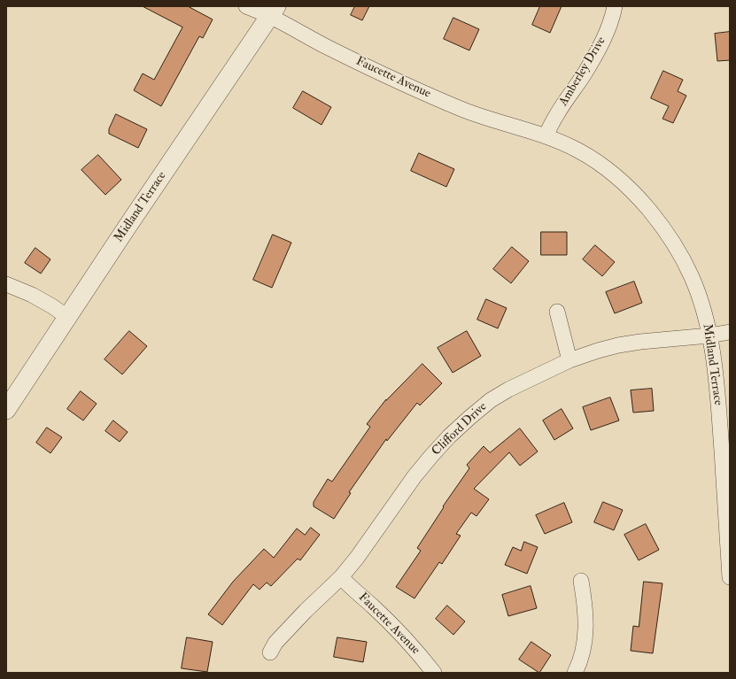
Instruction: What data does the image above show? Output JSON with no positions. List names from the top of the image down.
{
  "streets": {
    "street": [
      "Amberley Drive",
      "Faucette Avenue",
      "Midland Terrace",
      "Clifford Drive"
    ]
  },
  "crossings": [
    ["Amberley Drive", "Faucette Avenue"],
    ["Amberley Drive", "Midland Terrace"],
    ["Faucette Avenue", "Midland Terrace"],
    ["Faucette Avenue", "Clifford Drive"],
    ["Midland Terrace", "Clifford Drive"]
  ]
}
